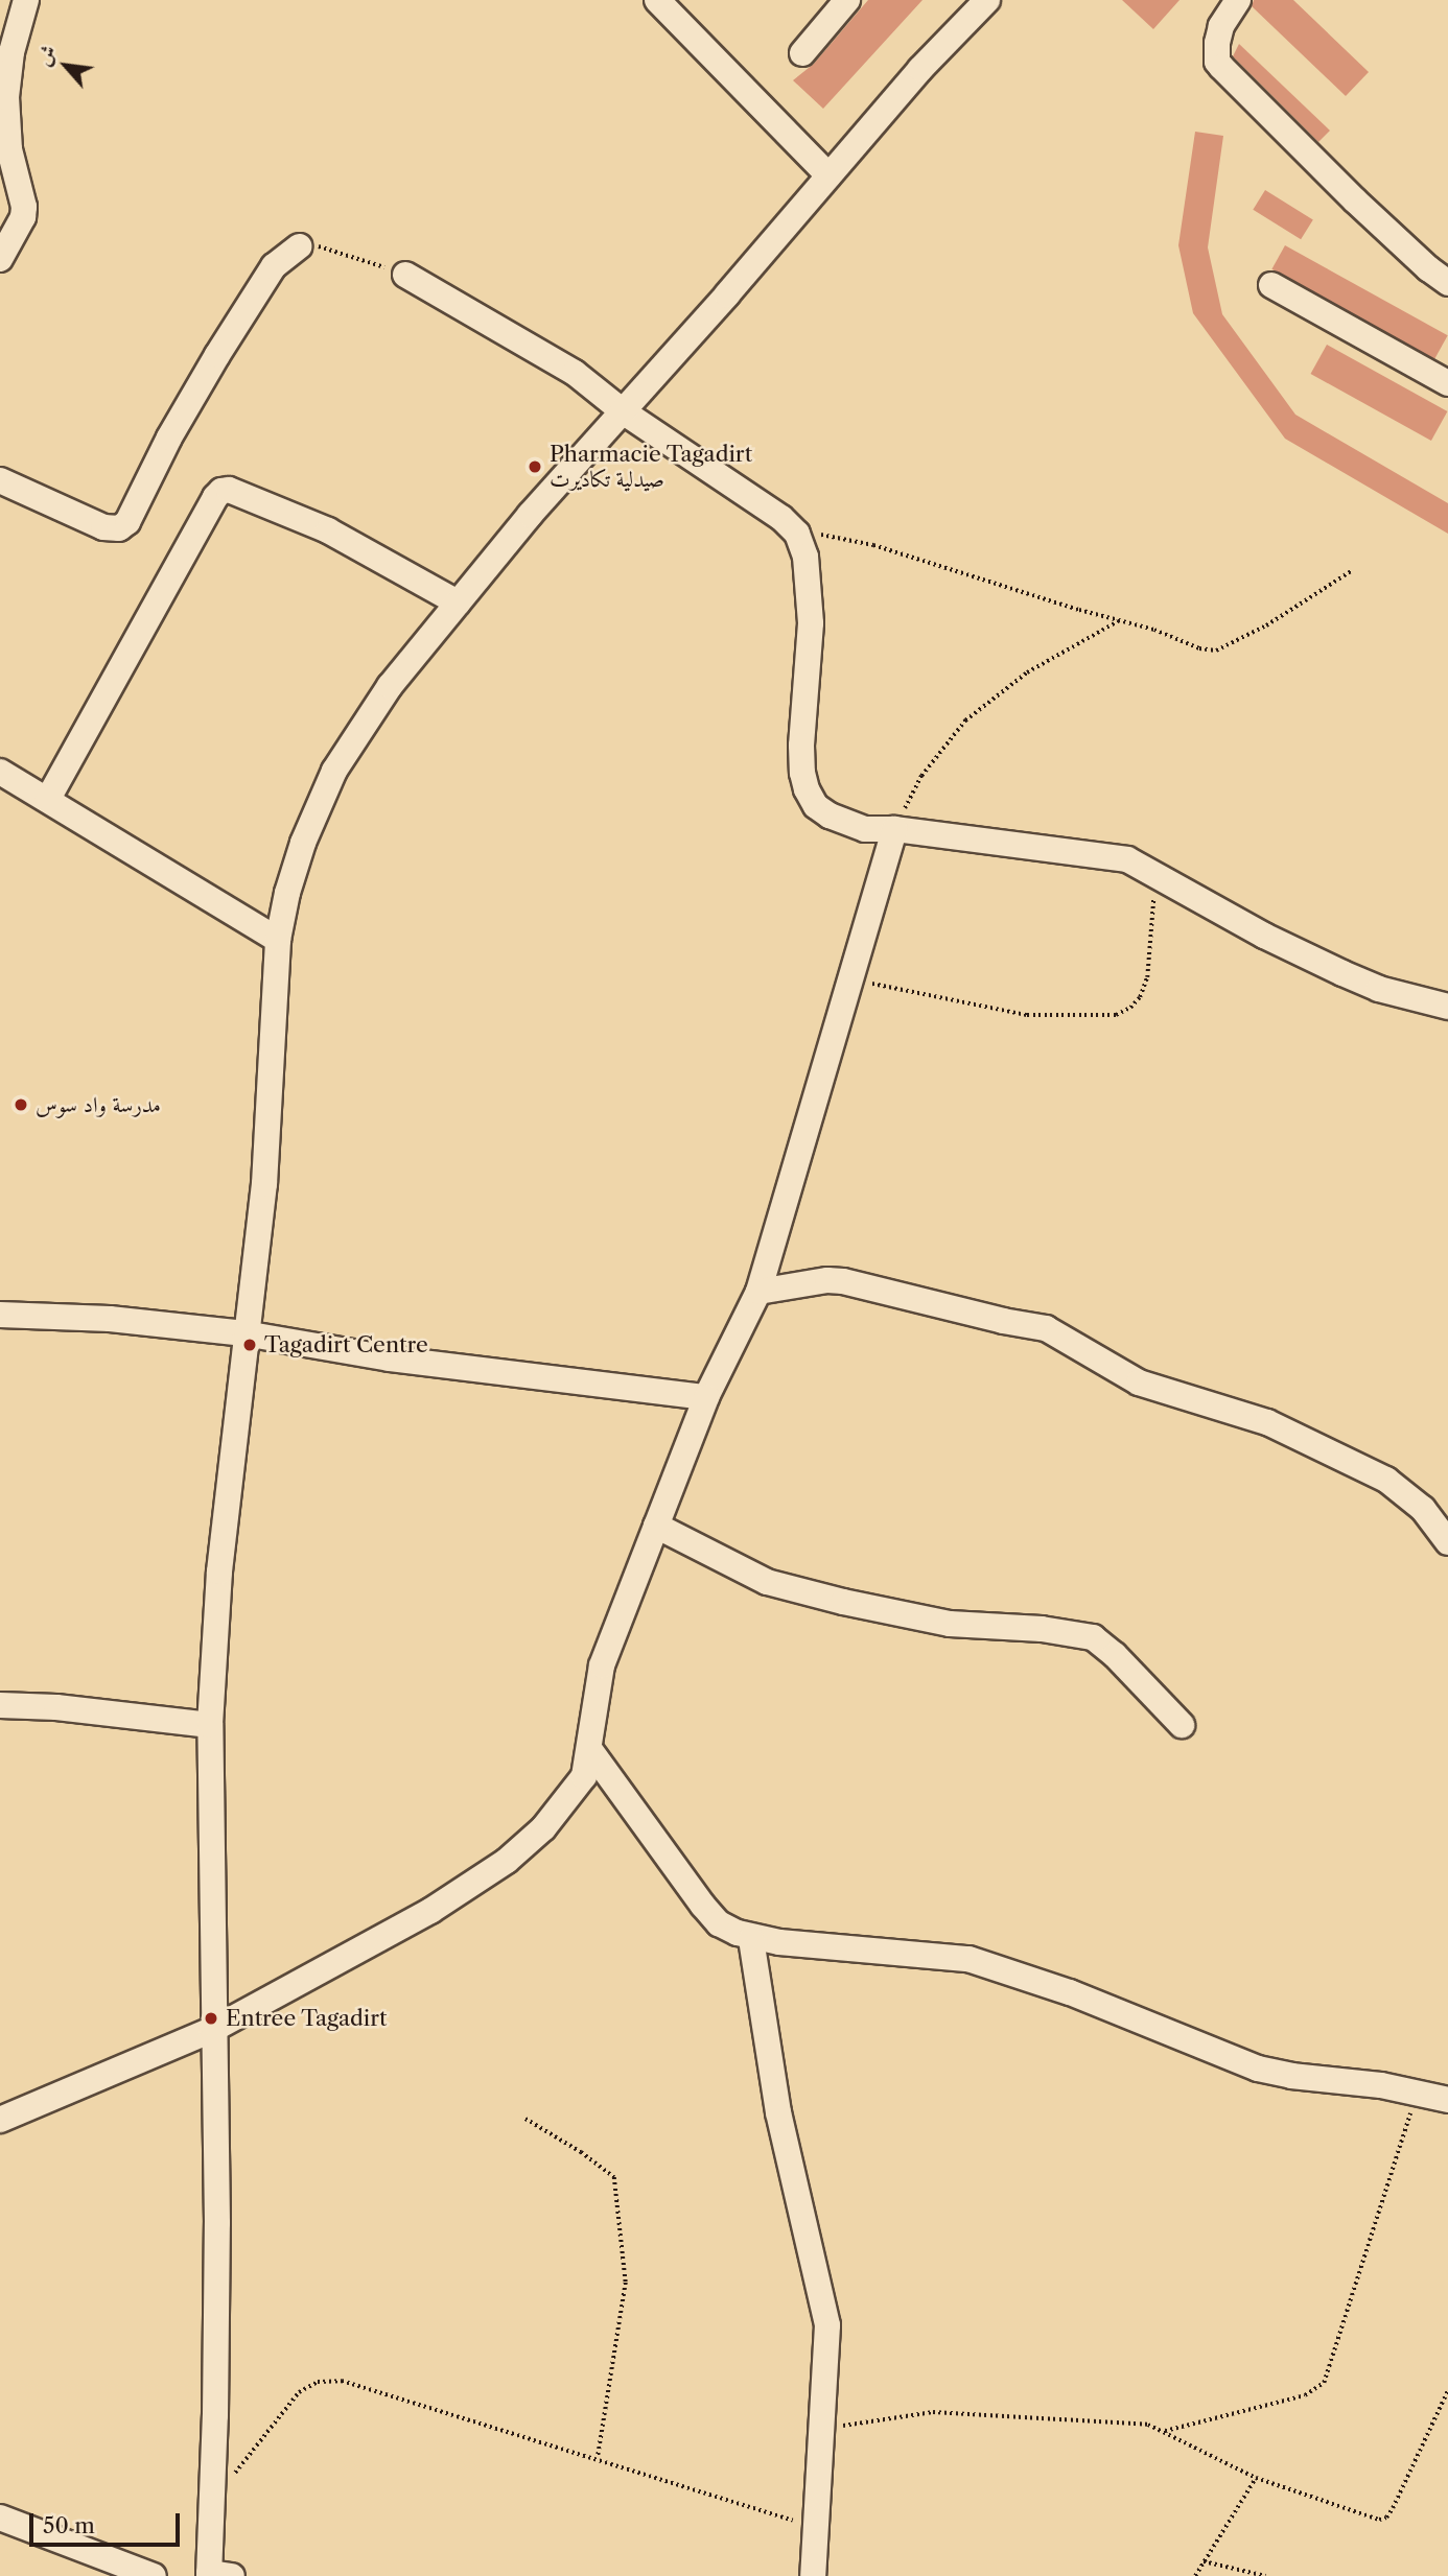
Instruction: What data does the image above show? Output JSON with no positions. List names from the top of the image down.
{
  "places": [
    "Pharmacie Tagadirt صيدلية تكاديرت",
    "مدرسة واد سوس",
    "Tagadirt Centre",
    "Entree Tagadirt"
  ],
  "scale_bar": "50 m",
  "north": "top left"
}
